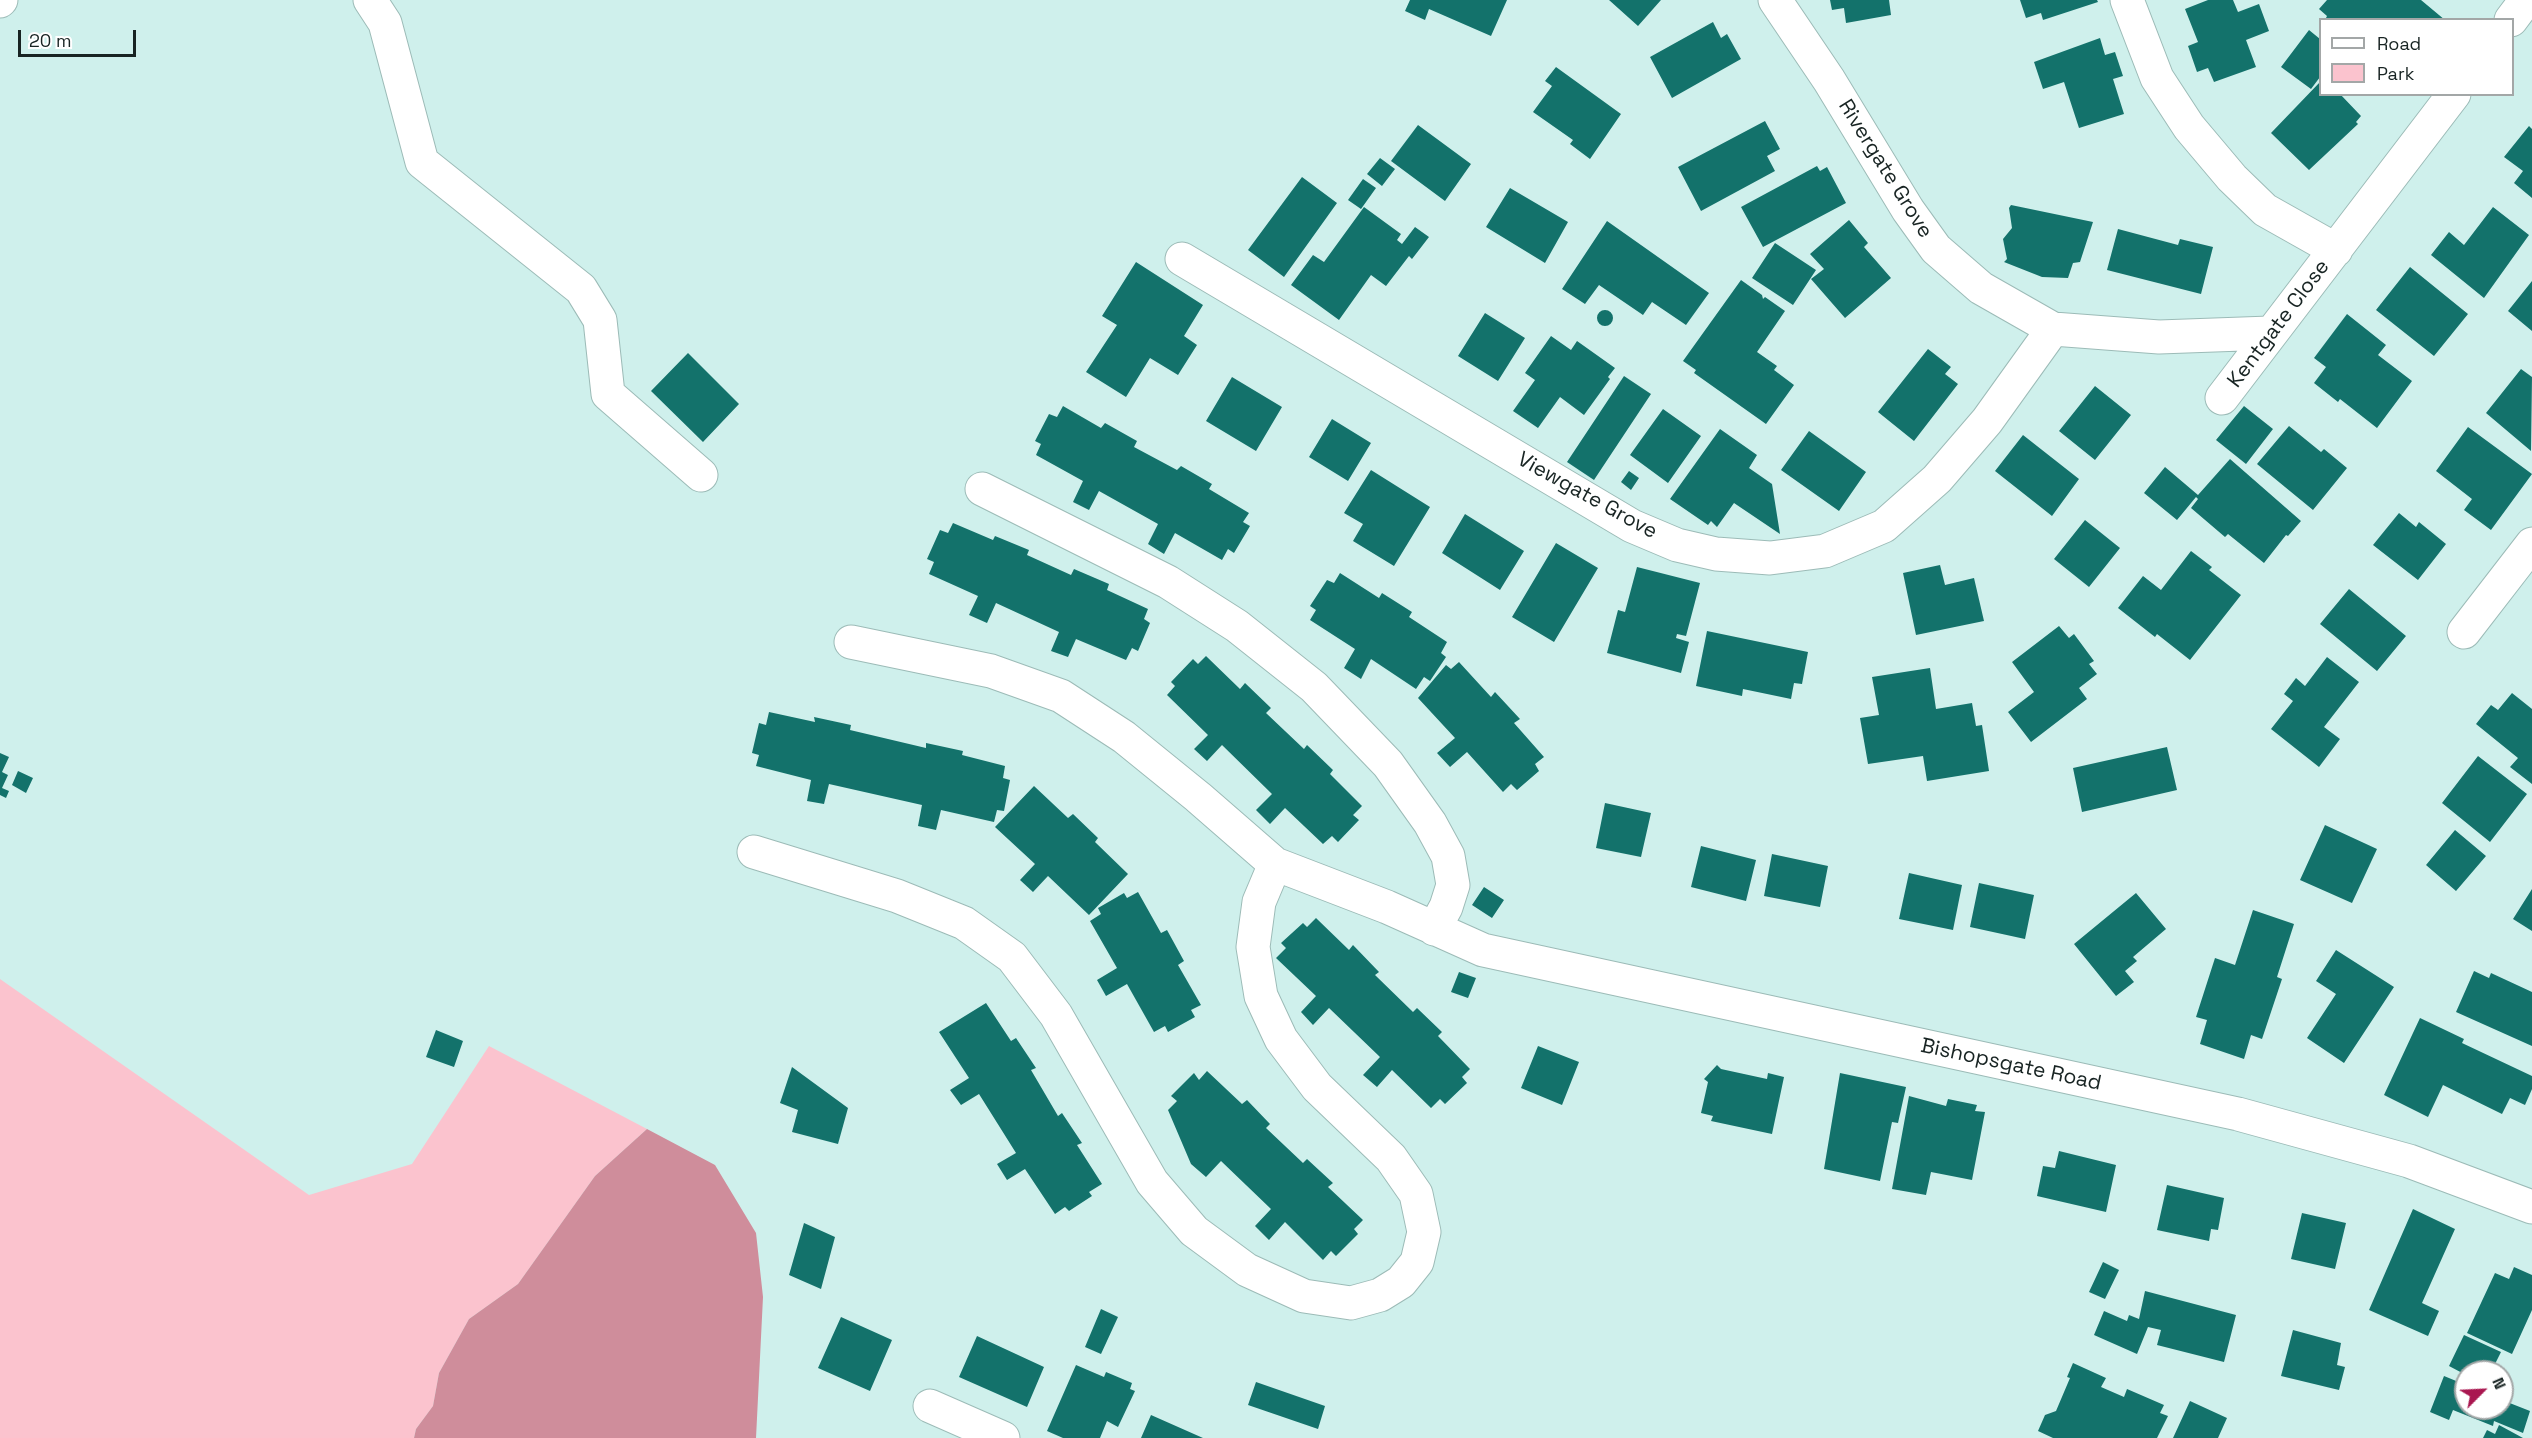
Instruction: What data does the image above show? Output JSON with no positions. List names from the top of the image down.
{
  "streets": {
    "street": [
      "Rivergate Grove",
      "Kentgate Close",
      "Viewgate Grove",
      "Bishopsgate Road"
    ]
  },
  "crossings": [
    ["Rivergate Grove", "Kentgate Close"],
    ["Rivergate Grove", "Viewgate Grove"]
  ],
  "legend": ["Road", "Park"],
  "scale_bar": "20 m",
  "north": "top right"
}
